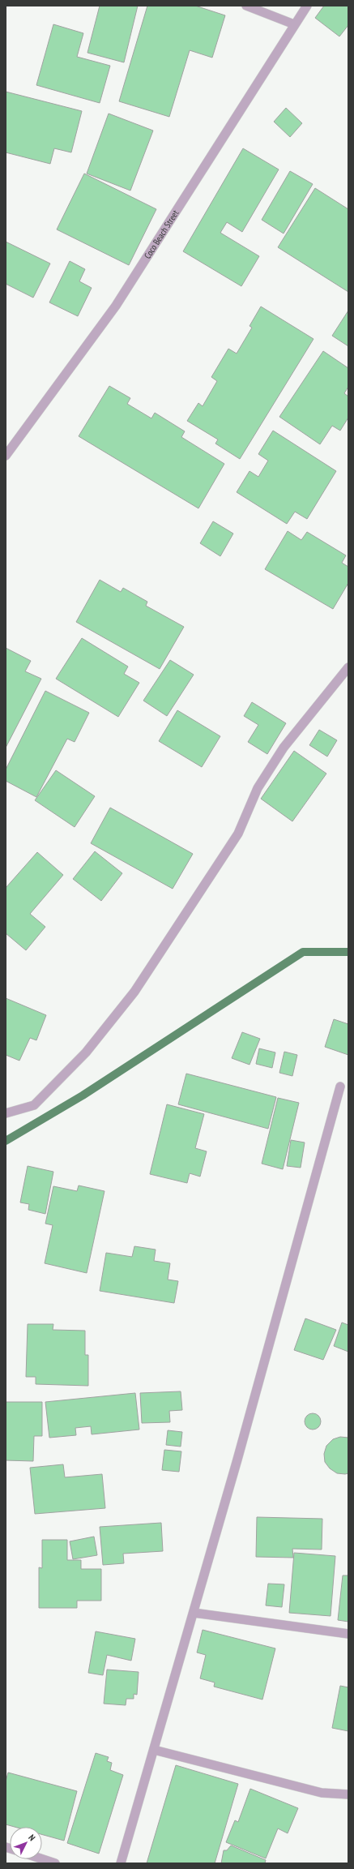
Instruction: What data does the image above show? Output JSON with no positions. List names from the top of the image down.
{
  "streets": {
    "street": ["Coco Beach Street"]
  },
  "north": "top right"
}
